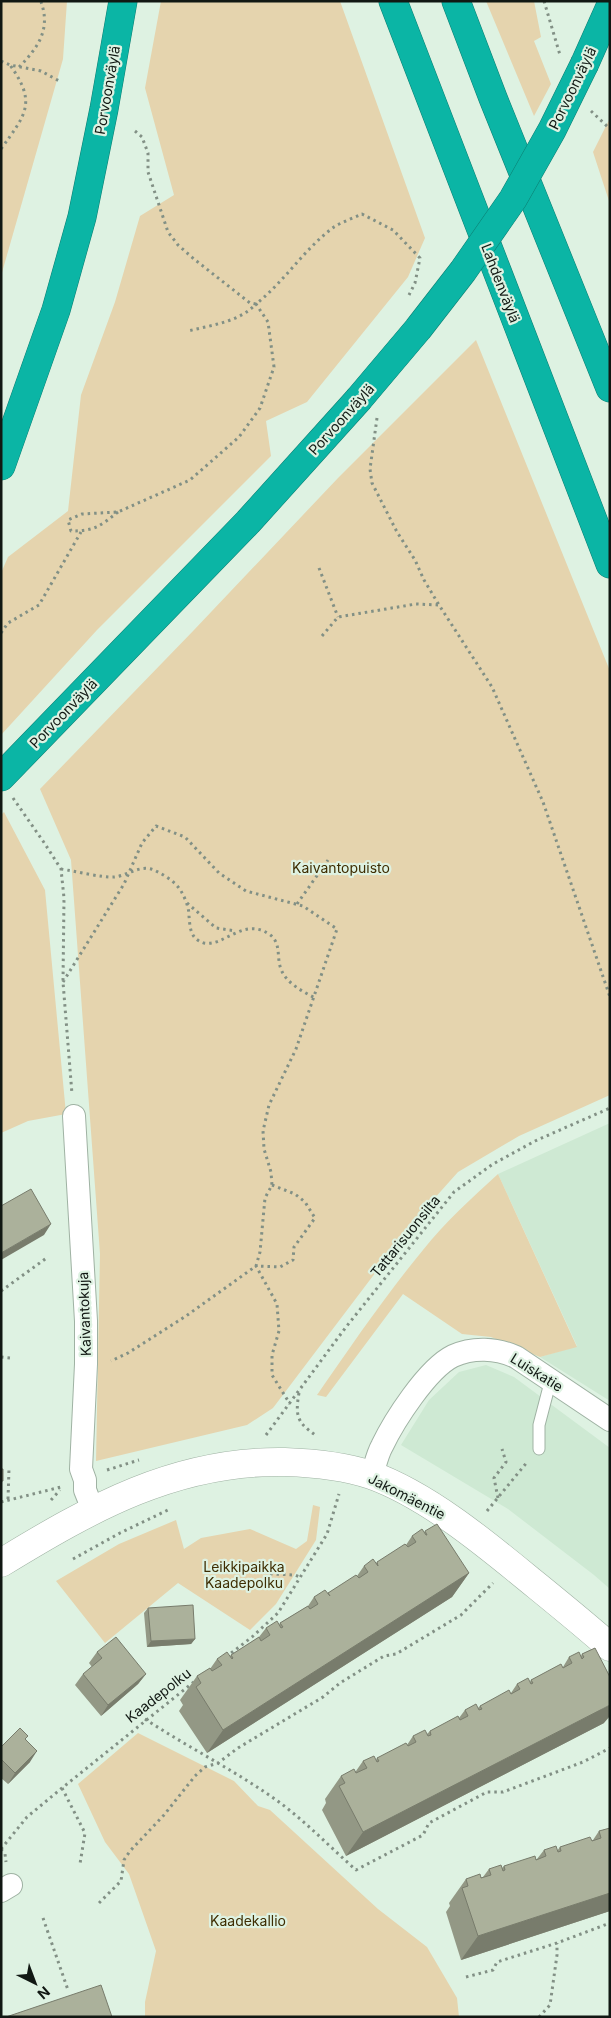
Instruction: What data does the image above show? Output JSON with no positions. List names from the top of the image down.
{
  "streets": {
    "highway": ["Porvoonväylä", "Lahdenväylä"],
    "street": ["Kaivantokuja", "Luiskatie", "Jakomäentie"],
    "path": ["Tattarisuonsilta", "Kaadepolku"]
  },
  "crossings": [
    ["Kaivantokuja", "Jakomäentie"],
    ["Luiskatie", "Jakomäentie"]
  ],
  "parks": ["Kaivantopuisto", "Leikkipaikka Kaadepolku", "Kaadekallio"],
  "north": "bottom right"
}
